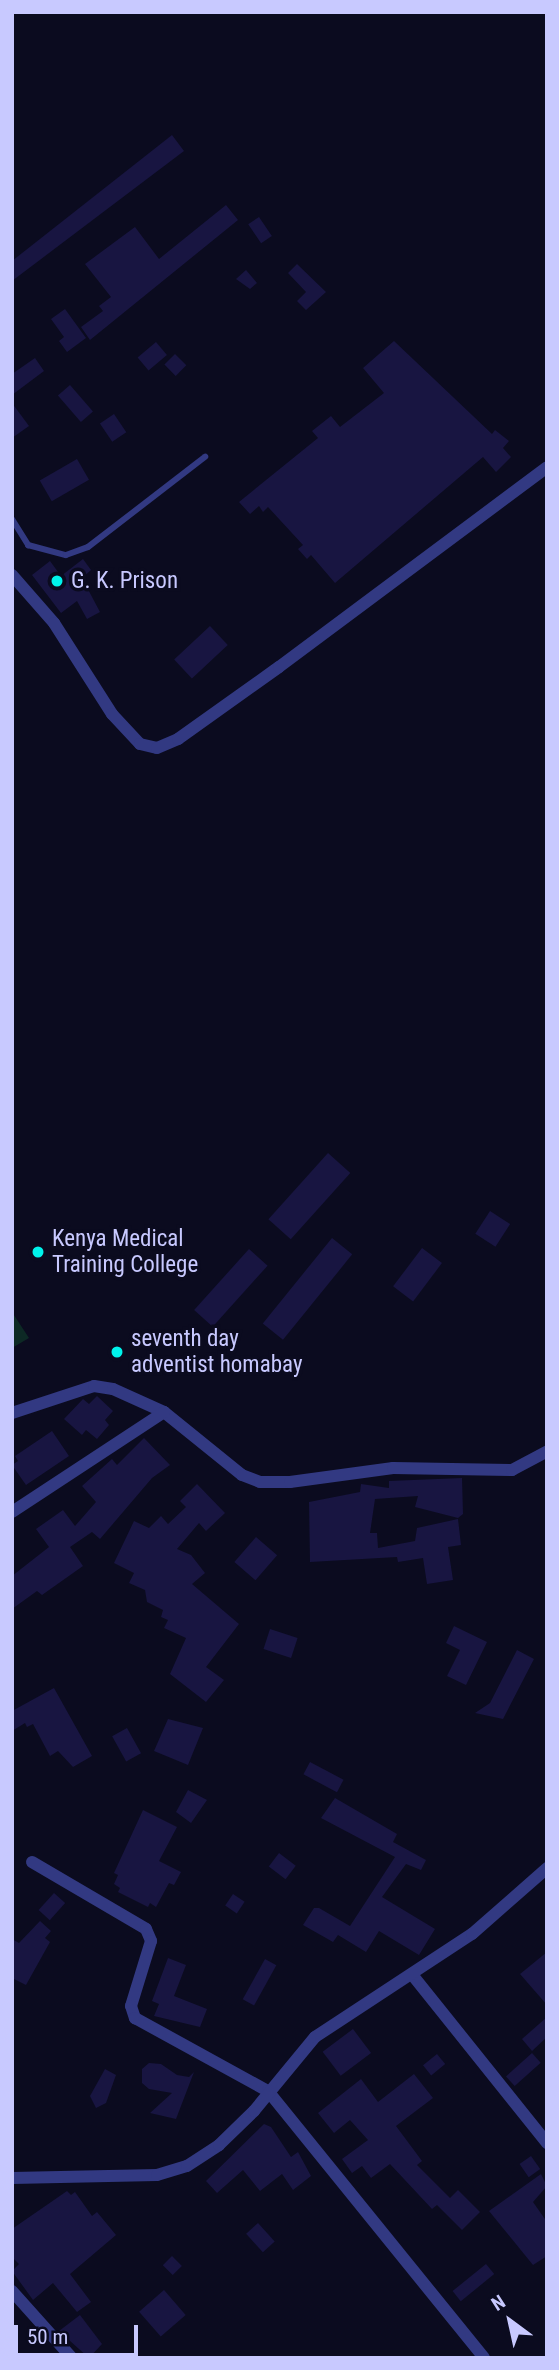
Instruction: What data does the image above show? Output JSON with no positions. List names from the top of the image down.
{
  "places": ["G. K. Prison", "Kenya Medical Training College", "seventh day adventist homabay"],
  "scale_bar": "50 m",
  "north": "top left"
}
